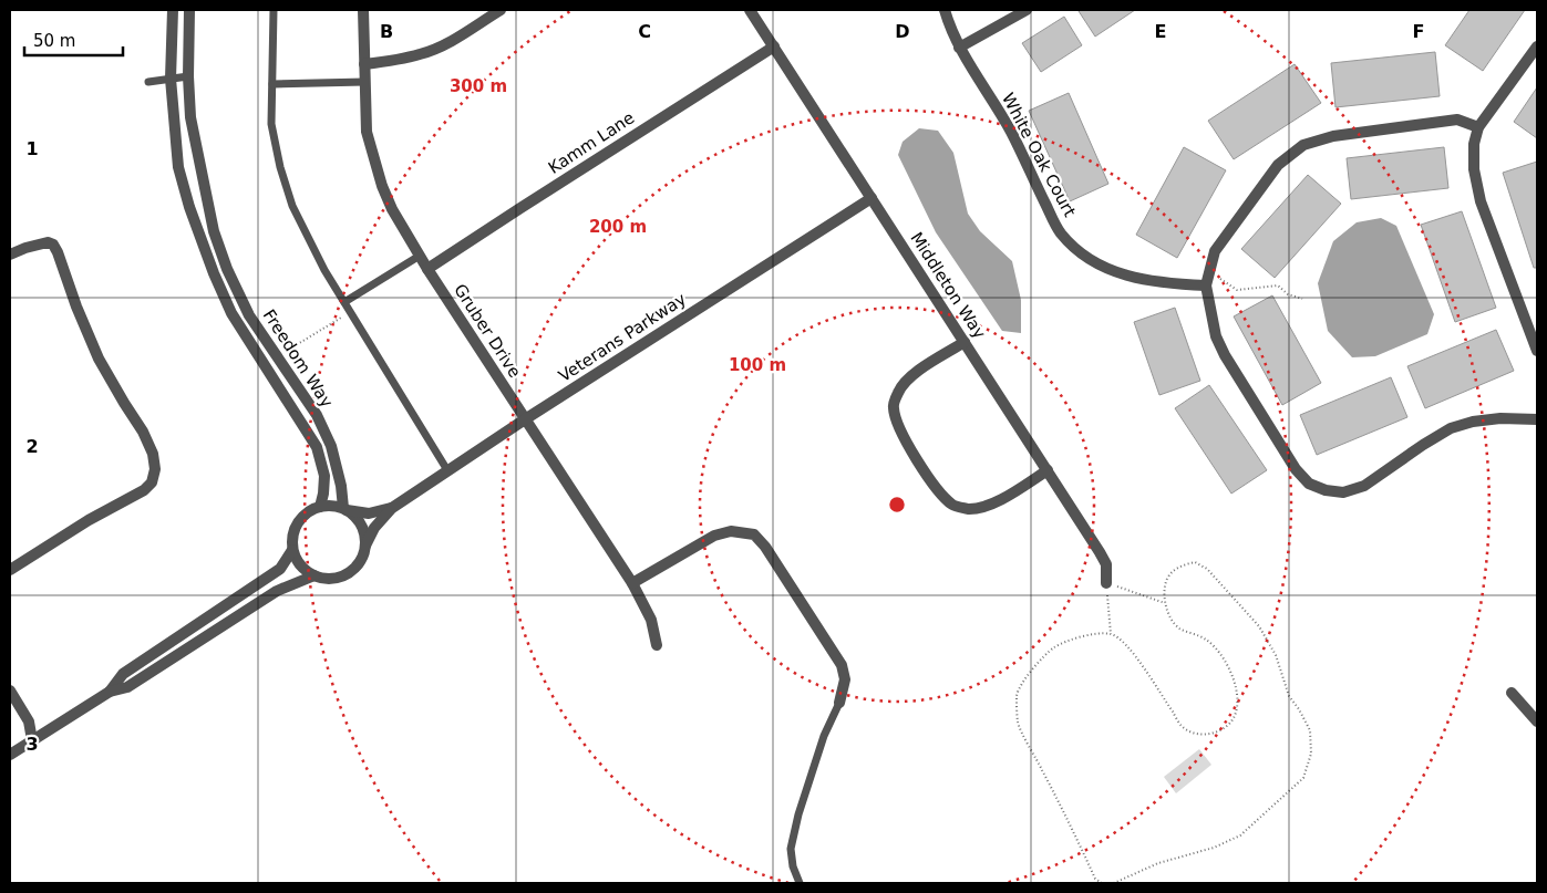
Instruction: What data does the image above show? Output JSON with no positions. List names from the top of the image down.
{
  "streets": {
    "street": [
      "Kamm Lane",
      "White Oak Court",
      "Middleton Way",
      "Gruber Drive",
      "Veterans Parkway",
      "Freedom Way"
    ]
  },
  "crossings": [
    ["Kamm Lane", "Middleton Way"],
    ["Kamm Lane", "Gruber Drive"],
    ["Middleton Way", "Veterans Parkway"],
    ["Gruber Drive", "Veterans Parkway"],
    ["Veterans Parkway", "Freedom Way"]
  ],
  "scale_bar": "50 m",
  "grid": {
    "columns": [
      "B",
      "C",
      "D",
      "E",
      "F"
    ],
    "rows": ["1", "2", "3"]
  },
  "rings": ["300 m", "200 m", "100 m"]
}
